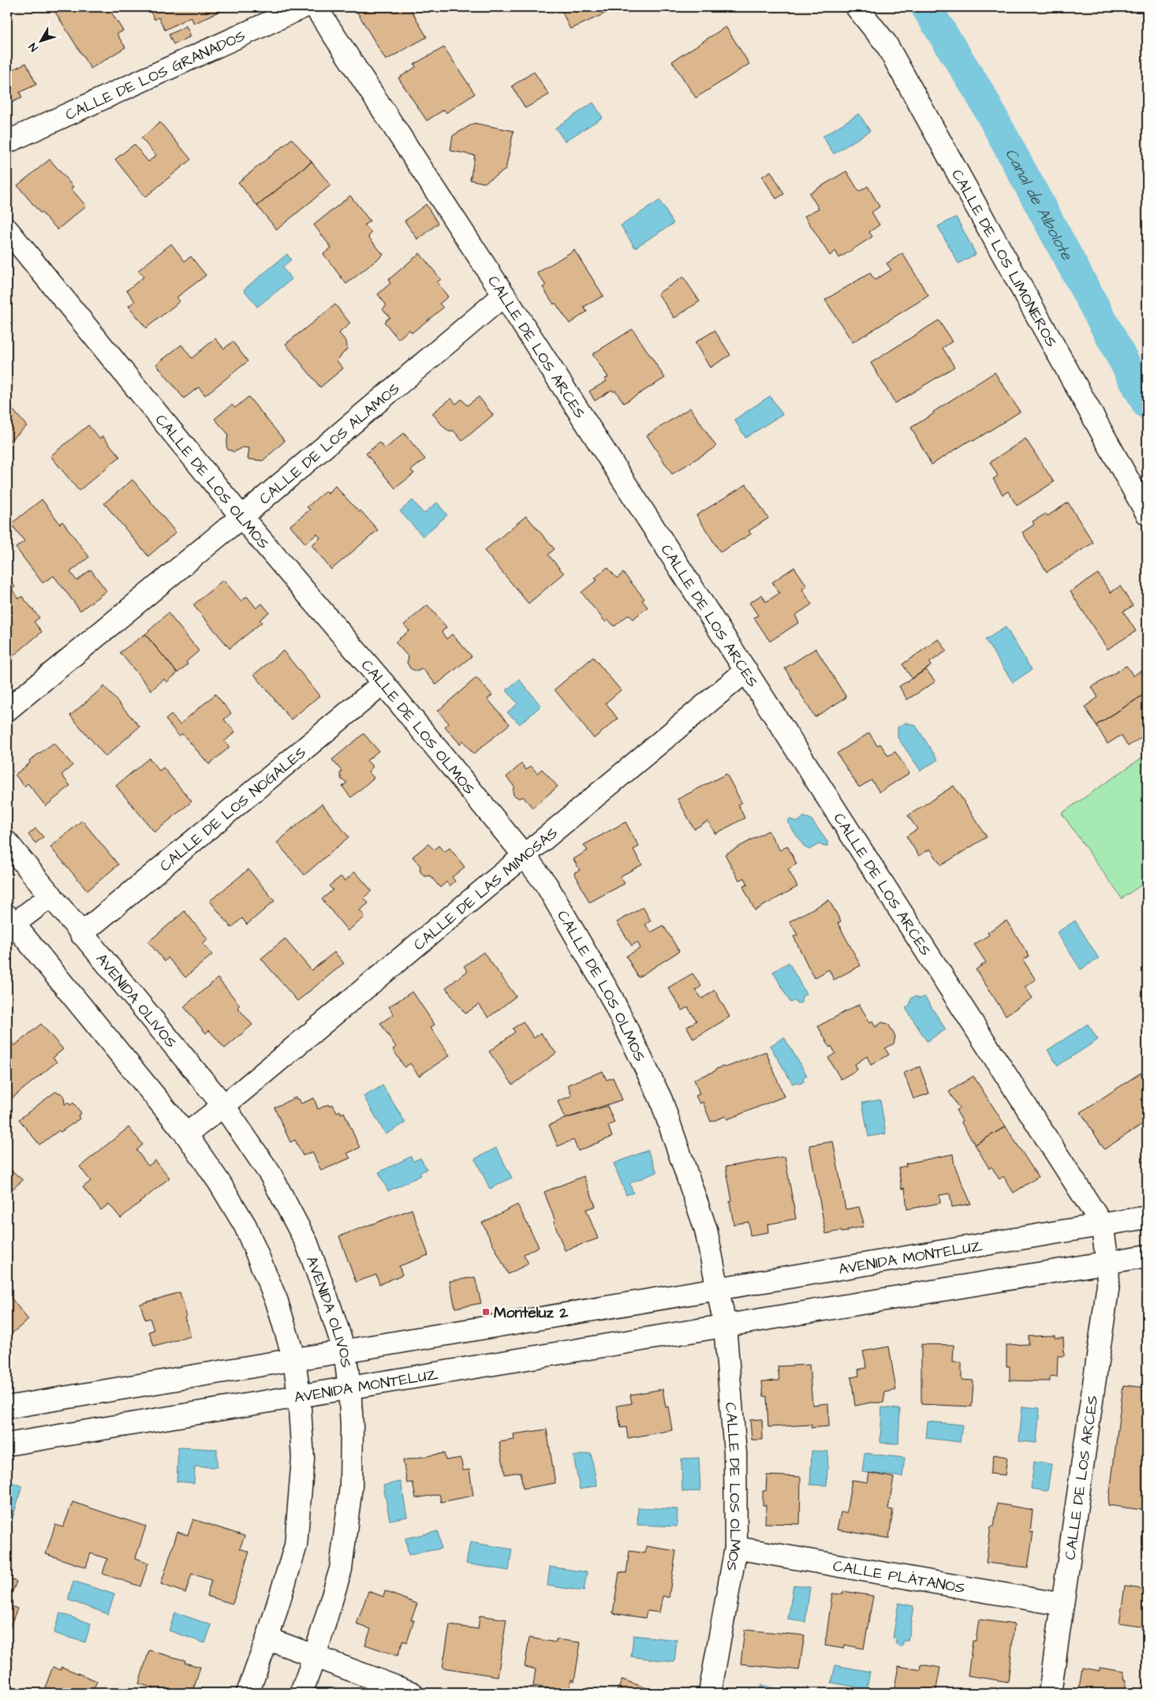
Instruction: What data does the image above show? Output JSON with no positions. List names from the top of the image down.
{
  "streets": {
    "street": [
      "CALLE DE LOS GRANADOS",
      "CALLE DE LOS LIMONEROS",
      "CALLE DE LOS ARCES",
      "CALLE DE LOS ALAMOS",
      "CALLE DE LOS OLMOS",
      "CALLE DE LOS NOGALES",
      "CALLE DE LAS MIMOSAS",
      "AVENIDA OLIVOS",
      "AVENIDA MONTELUZ",
      "CALLE PLÁTANOS"
    ]
  },
  "crossings": [
    ["CALLE DE LOS ARCES", "CALLE DE LOS ALAMOS"],
    ["CALLE DE LOS ARCES", "CALLE DE LAS MIMOSAS"],
    ["CALLE DE LOS ARCES", "AVENIDA MONTELUZ"],
    ["CALLE DE LOS ARCES", "CALLE PLÁTANOS"],
    ["CALLE DE LOS ALAMOS", "CALLE DE LOS OLMOS"],
    ["CALLE DE LOS OLMOS", "CALLE DE LOS NOGALES"],
    ["CALLE DE LOS OLMOS", "CALLE DE LAS MIMOSAS"],
    ["CALLE DE LOS OLMOS", "AVENIDA MONTELUZ"],
    ["CALLE DE LOS OLMOS", "CALLE PLÁTANOS"],
    ["CALLE DE LOS NOGALES", "AVENIDA OLIVOS"],
    ["CALLE DE LAS MIMOSAS", "AVENIDA OLIVOS"],
    ["AVENIDA OLIVOS", "AVENIDA MONTELUZ"]
  ],
  "water": ["Canal de Albolote"],
  "places": {
    "transit": ["Monteluz 2"]
  },
  "north": "bottom left"
}
